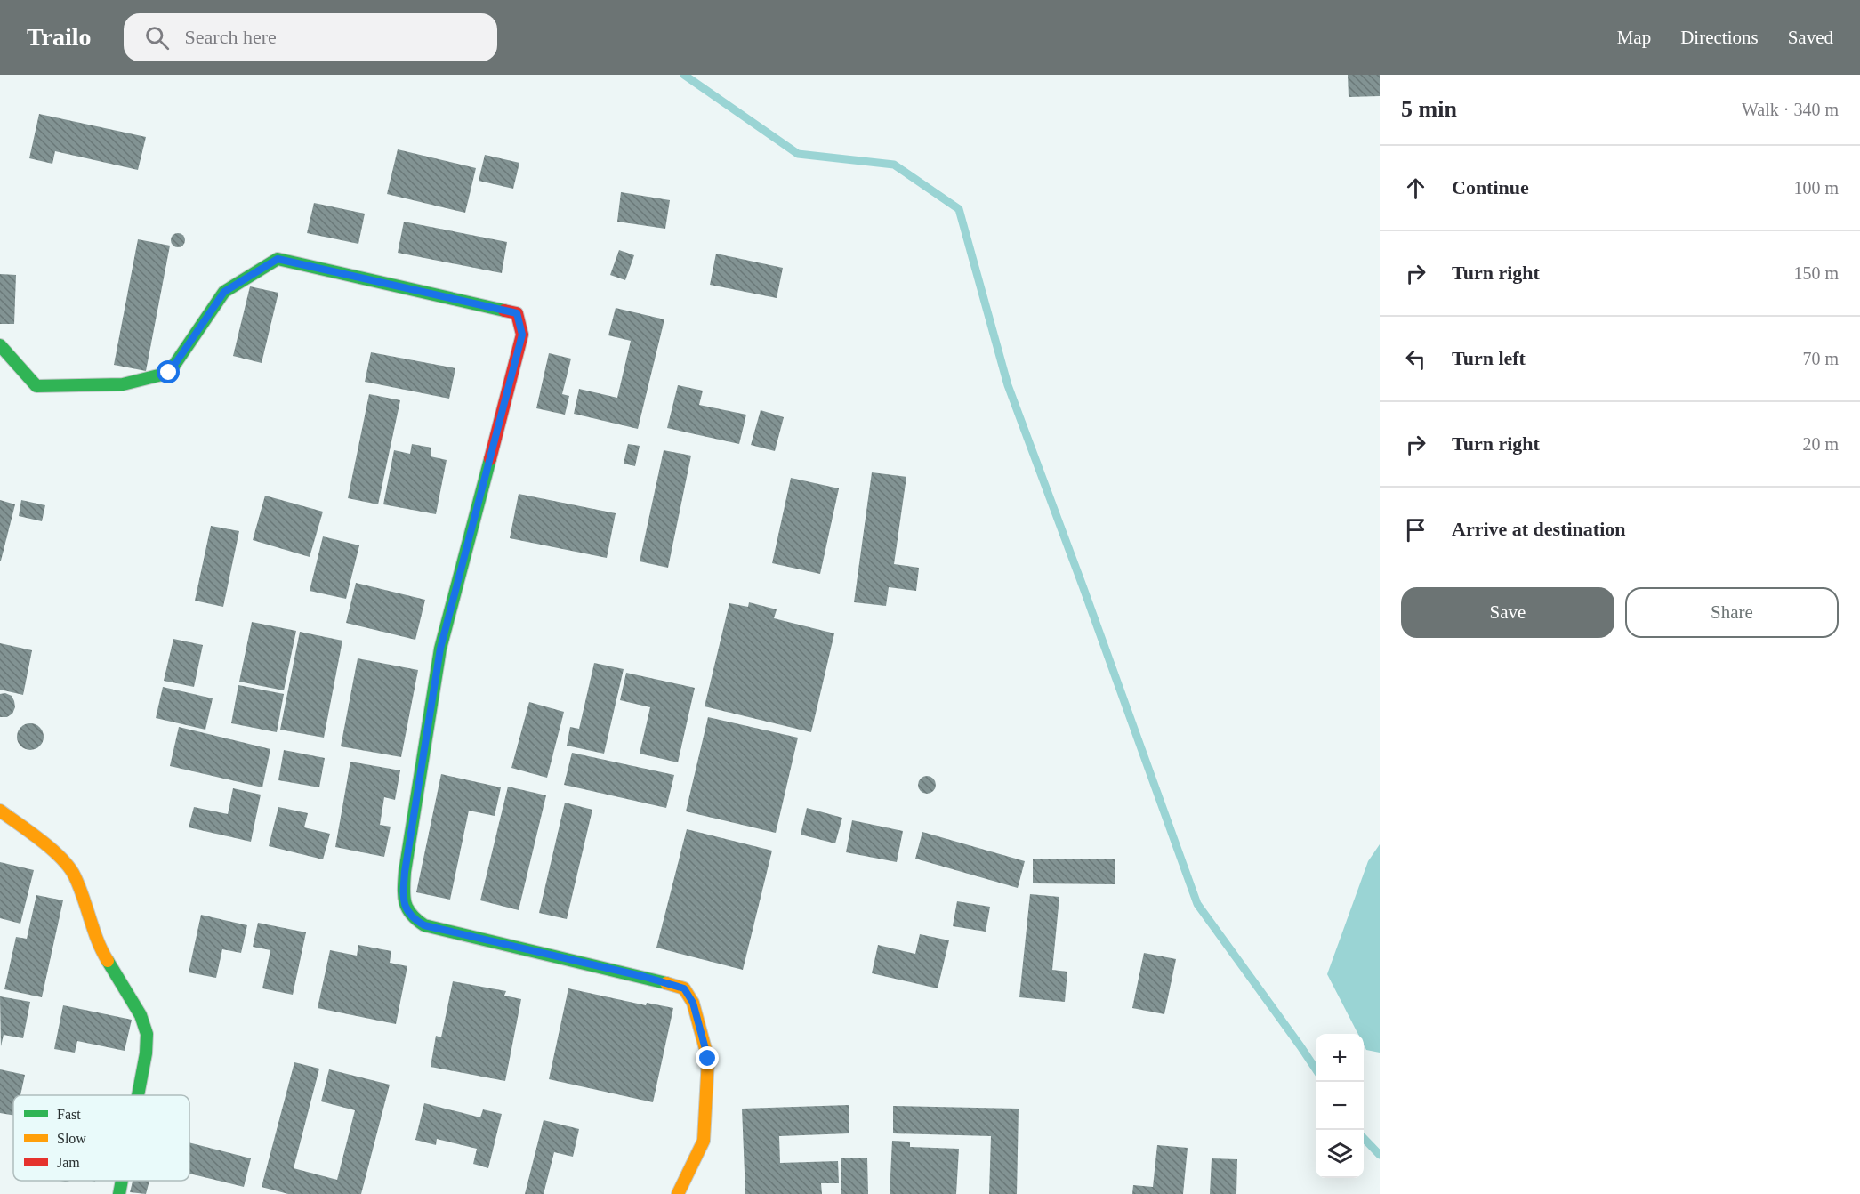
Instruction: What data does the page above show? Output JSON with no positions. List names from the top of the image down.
{
  "legend": ["Fast", "Slow", "Jam"],
  "page": {
    "header": "Trailo",
    "search": "Search here",
    "nav": ["Map", "Directions", "Saved"],
    "heading": ["5 min", "Walk · 340 m"],
    "list": [
      ["Continue", "100 m"],
      ["Turn right", "150 m"],
      ["Turn left", "70 m"],
      ["Turn right", "20 m"],
      "Arrive at destination"
    ],
    "buttons": ["Save", "Share"],
    "map_buttons": ["+", "−"]
  }
}
